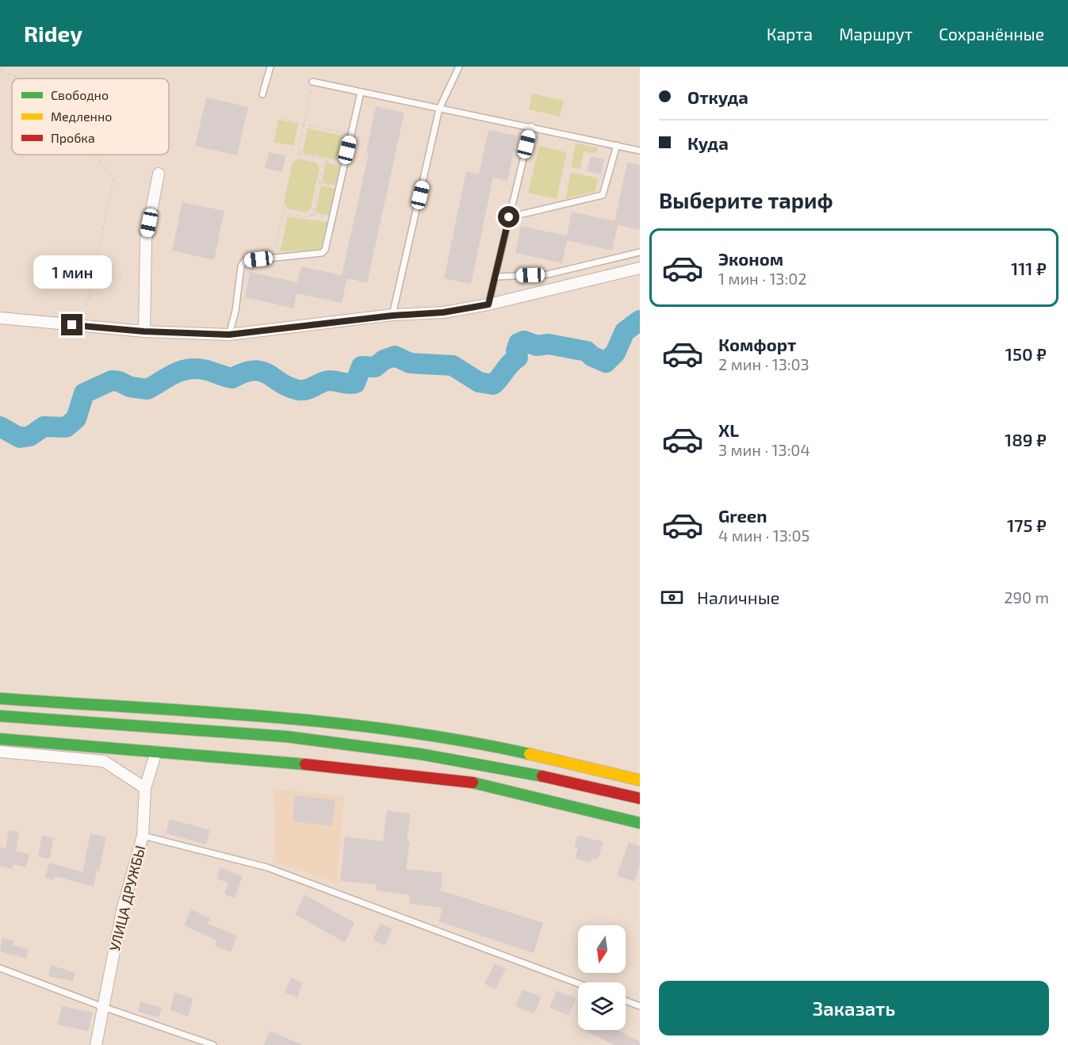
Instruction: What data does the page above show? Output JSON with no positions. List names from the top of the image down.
{
  "streets": {
    "street": ["УЛИЦА ДРУЖБЫ"]
  },
  "legend": ["Свободно", "Медленно", "Пробка"],
  "north": "bottom",
  "page": {
    "header": "Ridey",
    "nav": ["Карта", "Маршрут", "Сохранённые"],
    "banner": ["Откуда", "Куда"],
    "heading": "Выберите тариф",
    "list": [
      {
        "name": "Эконом",
        "note": "1 мин · 13:02",
        "value": "111 ₽"
      },
      {
        "name": "Комфорт",
        "note": "2 мин · 13:03",
        "value": "150 ₽"
      },
      {
        "name": "XL",
        "note": "3 мин · 13:04",
        "value": "189 ₽"
      },
      {
        "name": "Green",
        "note": "4 мин · 13:05",
        "value": "175 ₽"
      }
    ],
    "bubble": "1 мин",
    "pay": ["Наличные", "290 m"],
    "buttons": "Заказать"
  }
}
